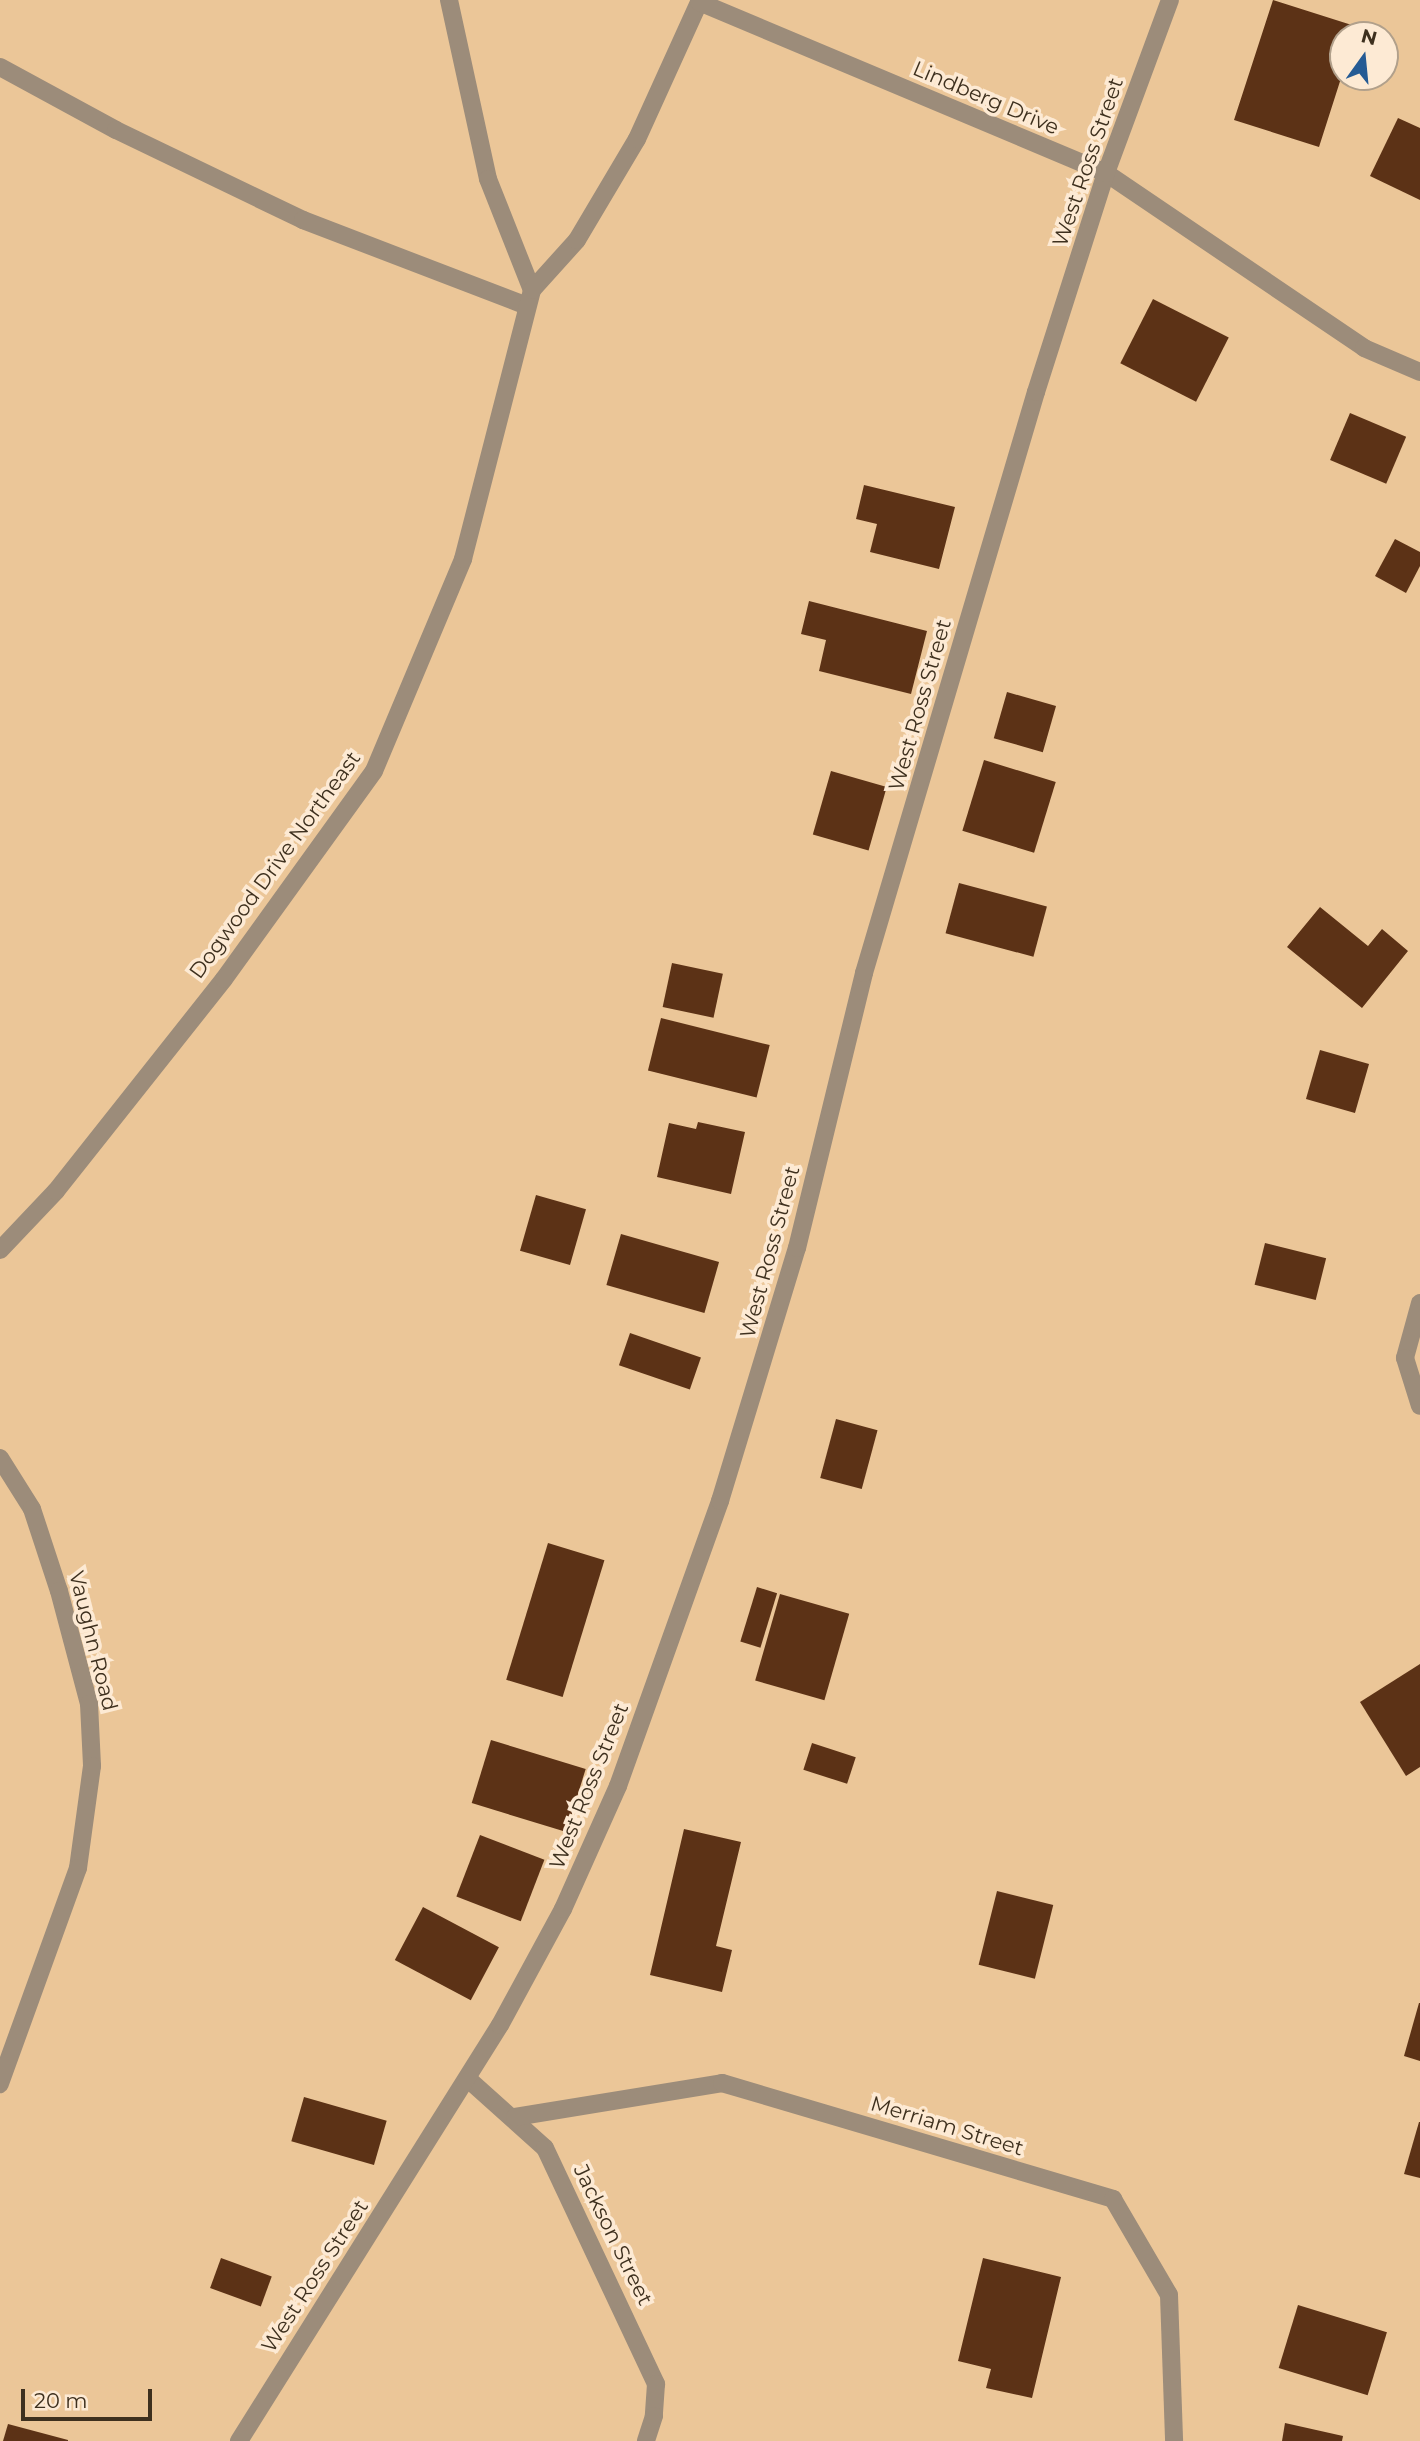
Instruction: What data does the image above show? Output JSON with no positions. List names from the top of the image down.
{
  "streets": {
    "street": [
      "Lindberg Drive",
      "West Ross Street",
      "Dogwood Drive Northeast",
      "Vaughn Road",
      "Merriam Street",
      "Jackson Street"
    ]
  },
  "crossings": [
    ["Lindberg Drive", "West Ross Street"],
    ["Lindberg Drive", "Dogwood Drive Northeast"],
    ["West Ross Street", "Jackson Street"],
    ["Merriam Street", "Jackson Street"]
  ],
  "scale_bar": "20 m",
  "north": "top"
}
